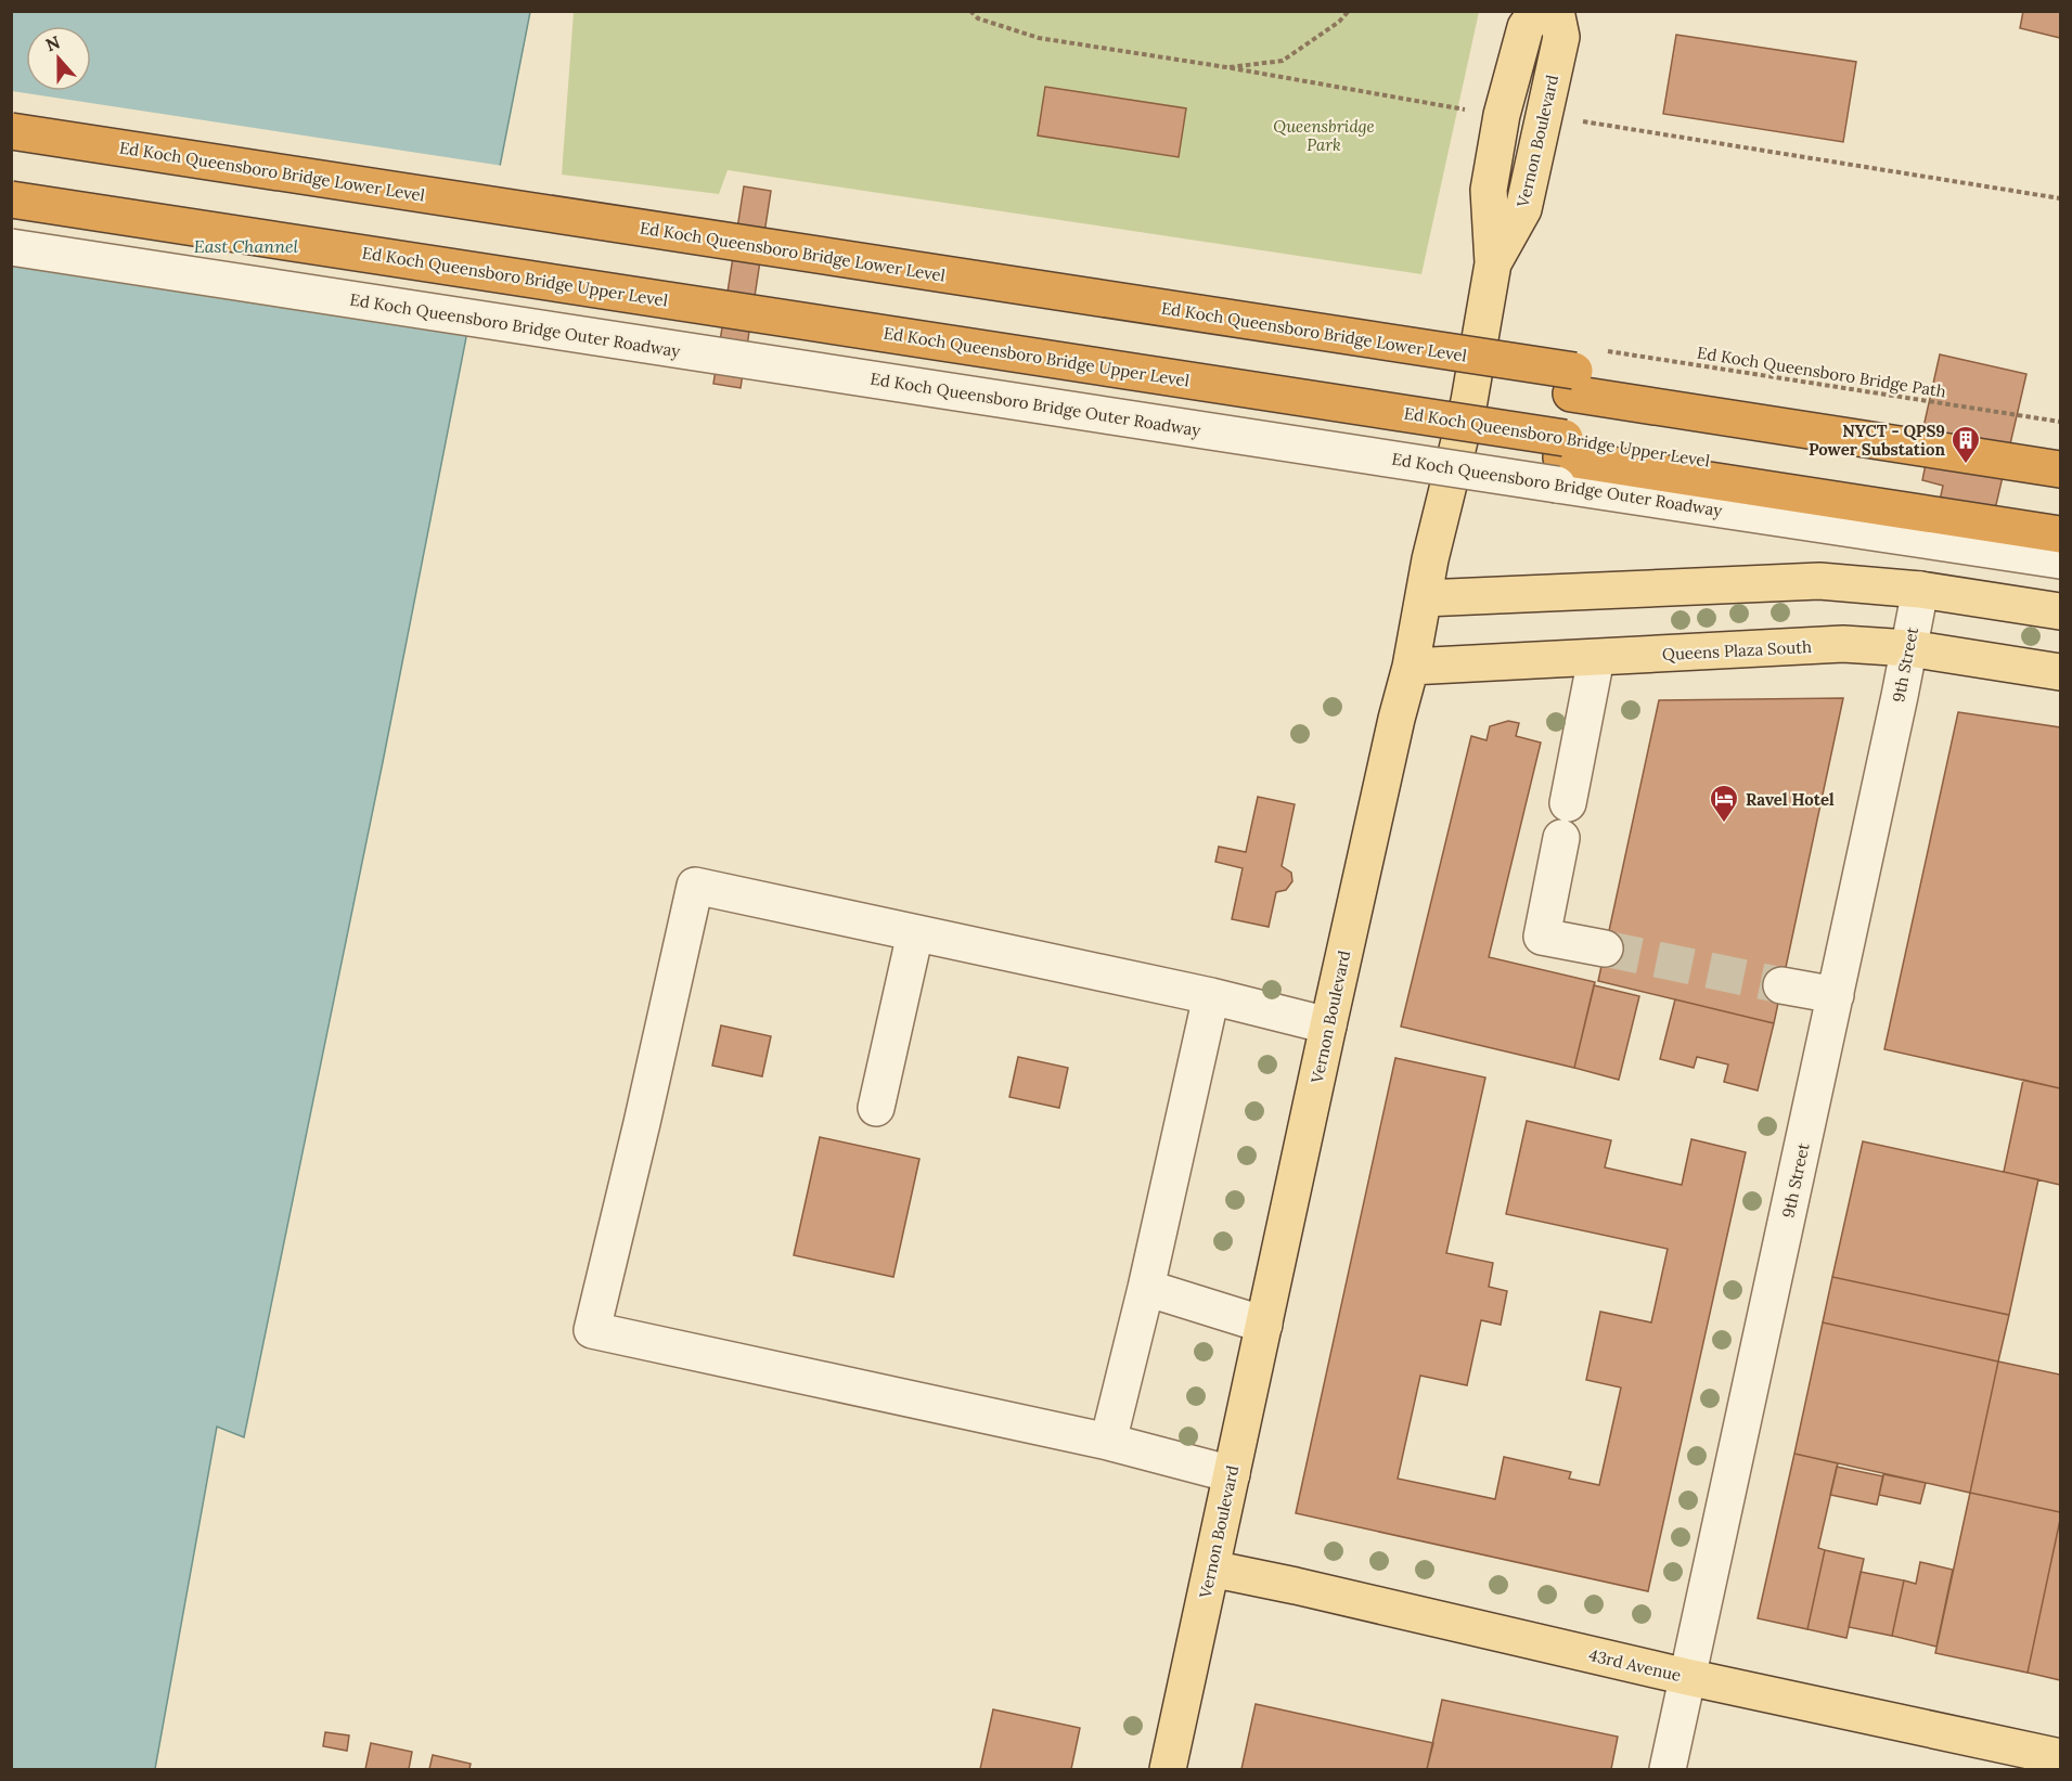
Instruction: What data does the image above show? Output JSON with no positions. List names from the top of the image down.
{
  "streets": {
    "highway": ["Ed Koch Queensboro Bridge Lower Level", "Ed Koch Queensboro Bridge Upper Level"],
    "main road": ["Vernon Boulevard", "Queens Plaza South", "43rd Avenue"],
    "street": ["Ed Koch Queensboro Bridge Outer Roadway", "9th Street"],
    "path": ["Ed Koch Queensboro Bridge Path"]
  },
  "crossings": [
    ["Vernon Boulevard", "Queens Plaza South"],
    ["Vernon Boulevard", "43rd Avenue"],
    ["Queens Plaza South", "9th Street"],
    ["9th Street", "43rd Avenue"]
  ],
  "water": ["East Channel"],
  "parks": ["Queensbridge Park"],
  "places": {
    "building": ["NYCT - QPS9 Power Substation"],
    "hotel": ["Ravel Hotel"]
  },
  "north": "top"
}
